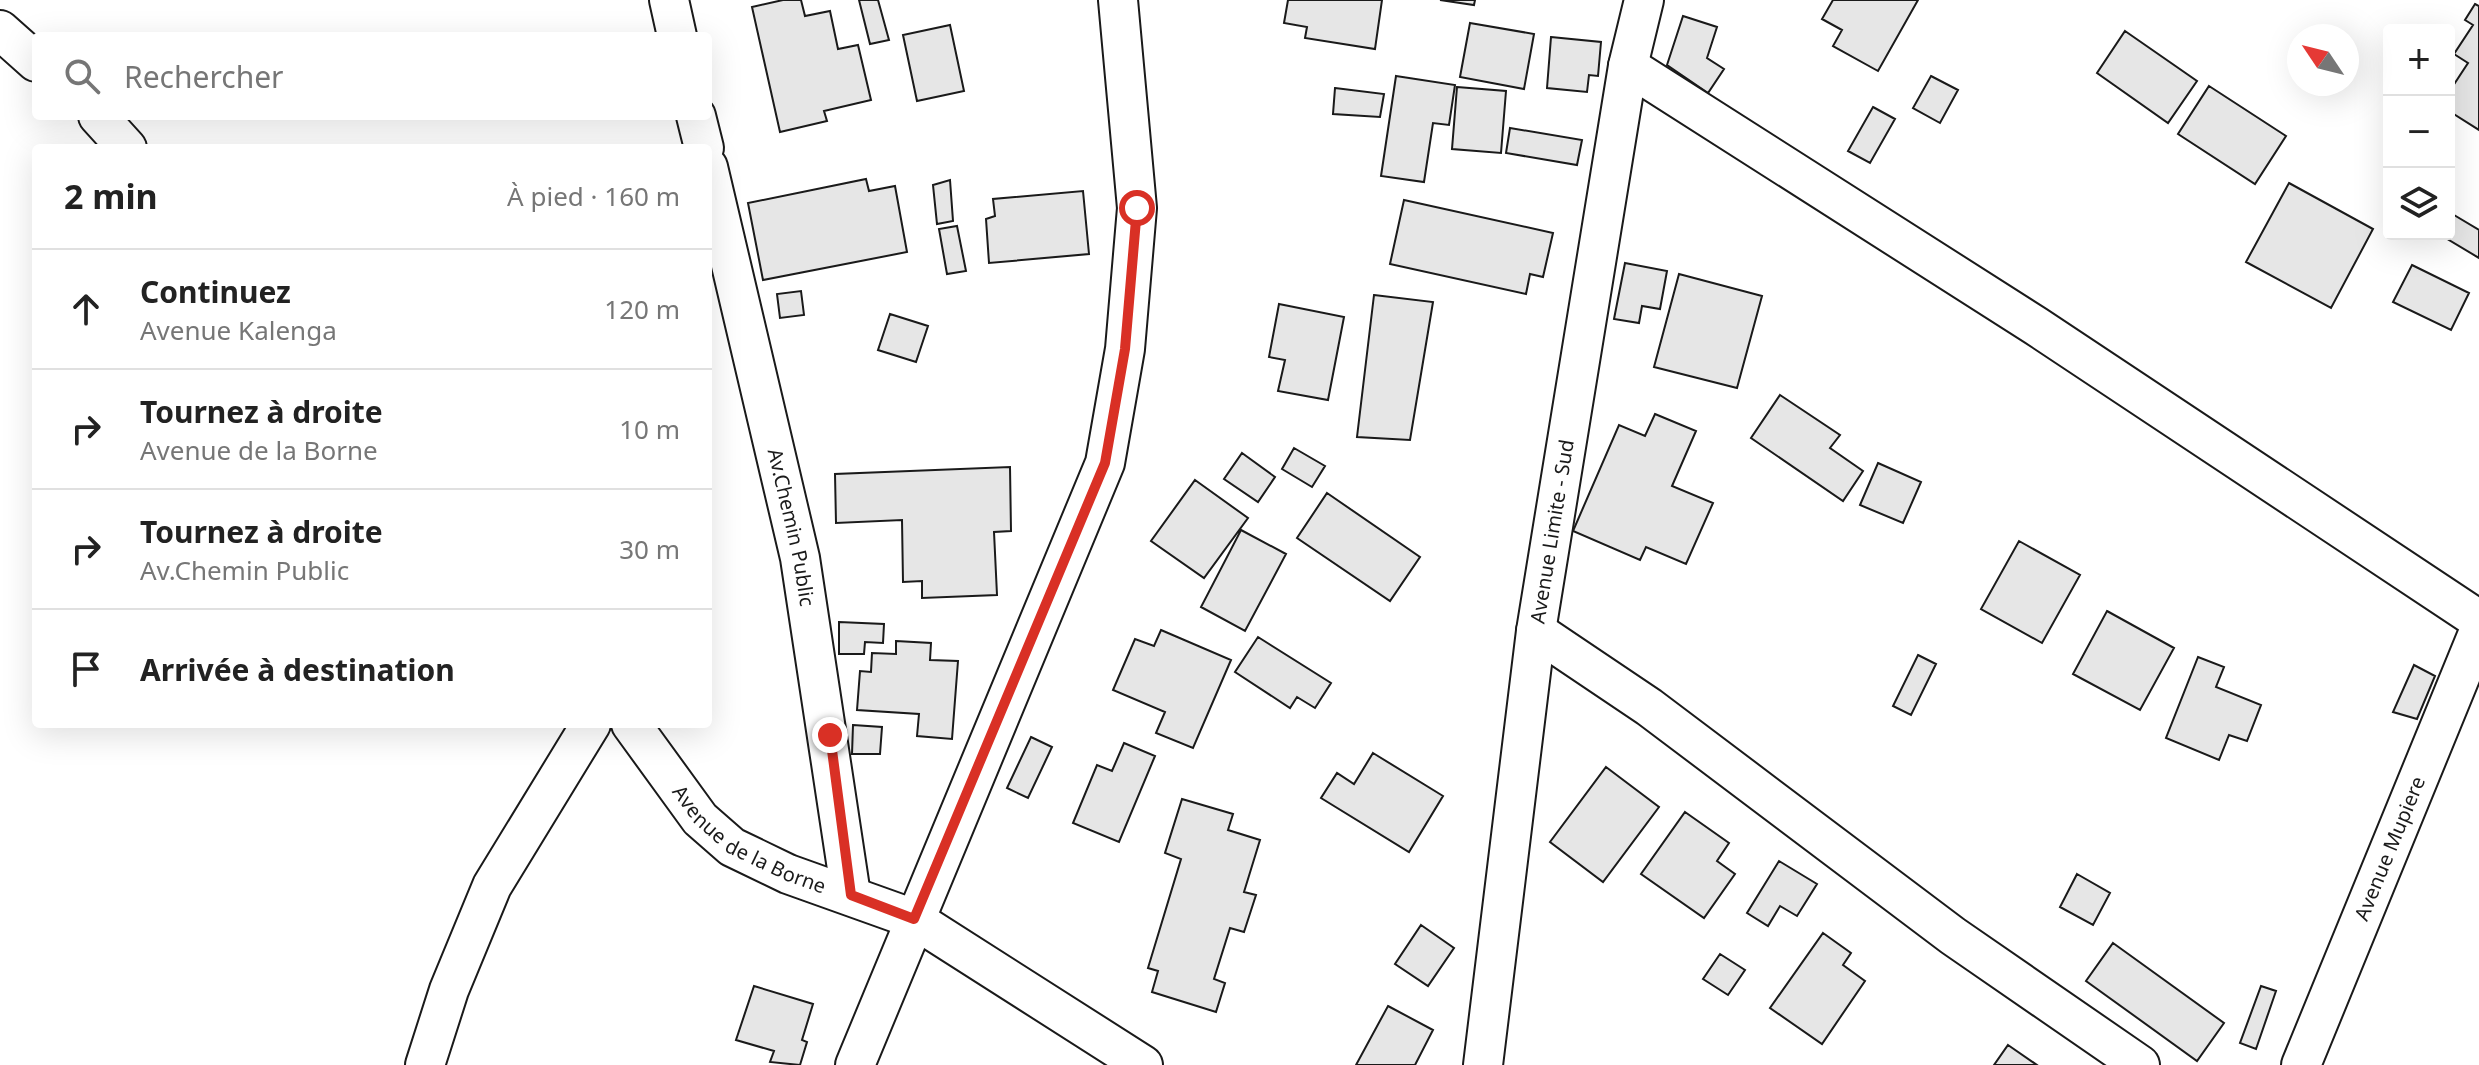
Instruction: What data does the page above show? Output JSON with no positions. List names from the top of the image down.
{
  "streets": {
    "street": [
      "Av.Chemin Public",
      "Avenue Limite - Sud",
      "Avenue de la Borne",
      "Avenue Mupiere"
    ]
  },
  "crossings": [
    ["Av.Chemin Public", "Avenue de la Borne"]
  ],
  "north": "top left",
  "page": {
    "map_buttons": ["+", "−"],
    "search": "Rechercher",
    "heading": ["2 min", "À pied · 160 m"],
    "list": [
      ["Continuez", "Avenue Kalenga", "120 m"],
      ["Tournez à droite", "Avenue de la Borne", "10 m"],
      ["Tournez à droite", "Av.Chemin Public", "30 m"],
      "Arrivée à destination"
    ]
  }
}
